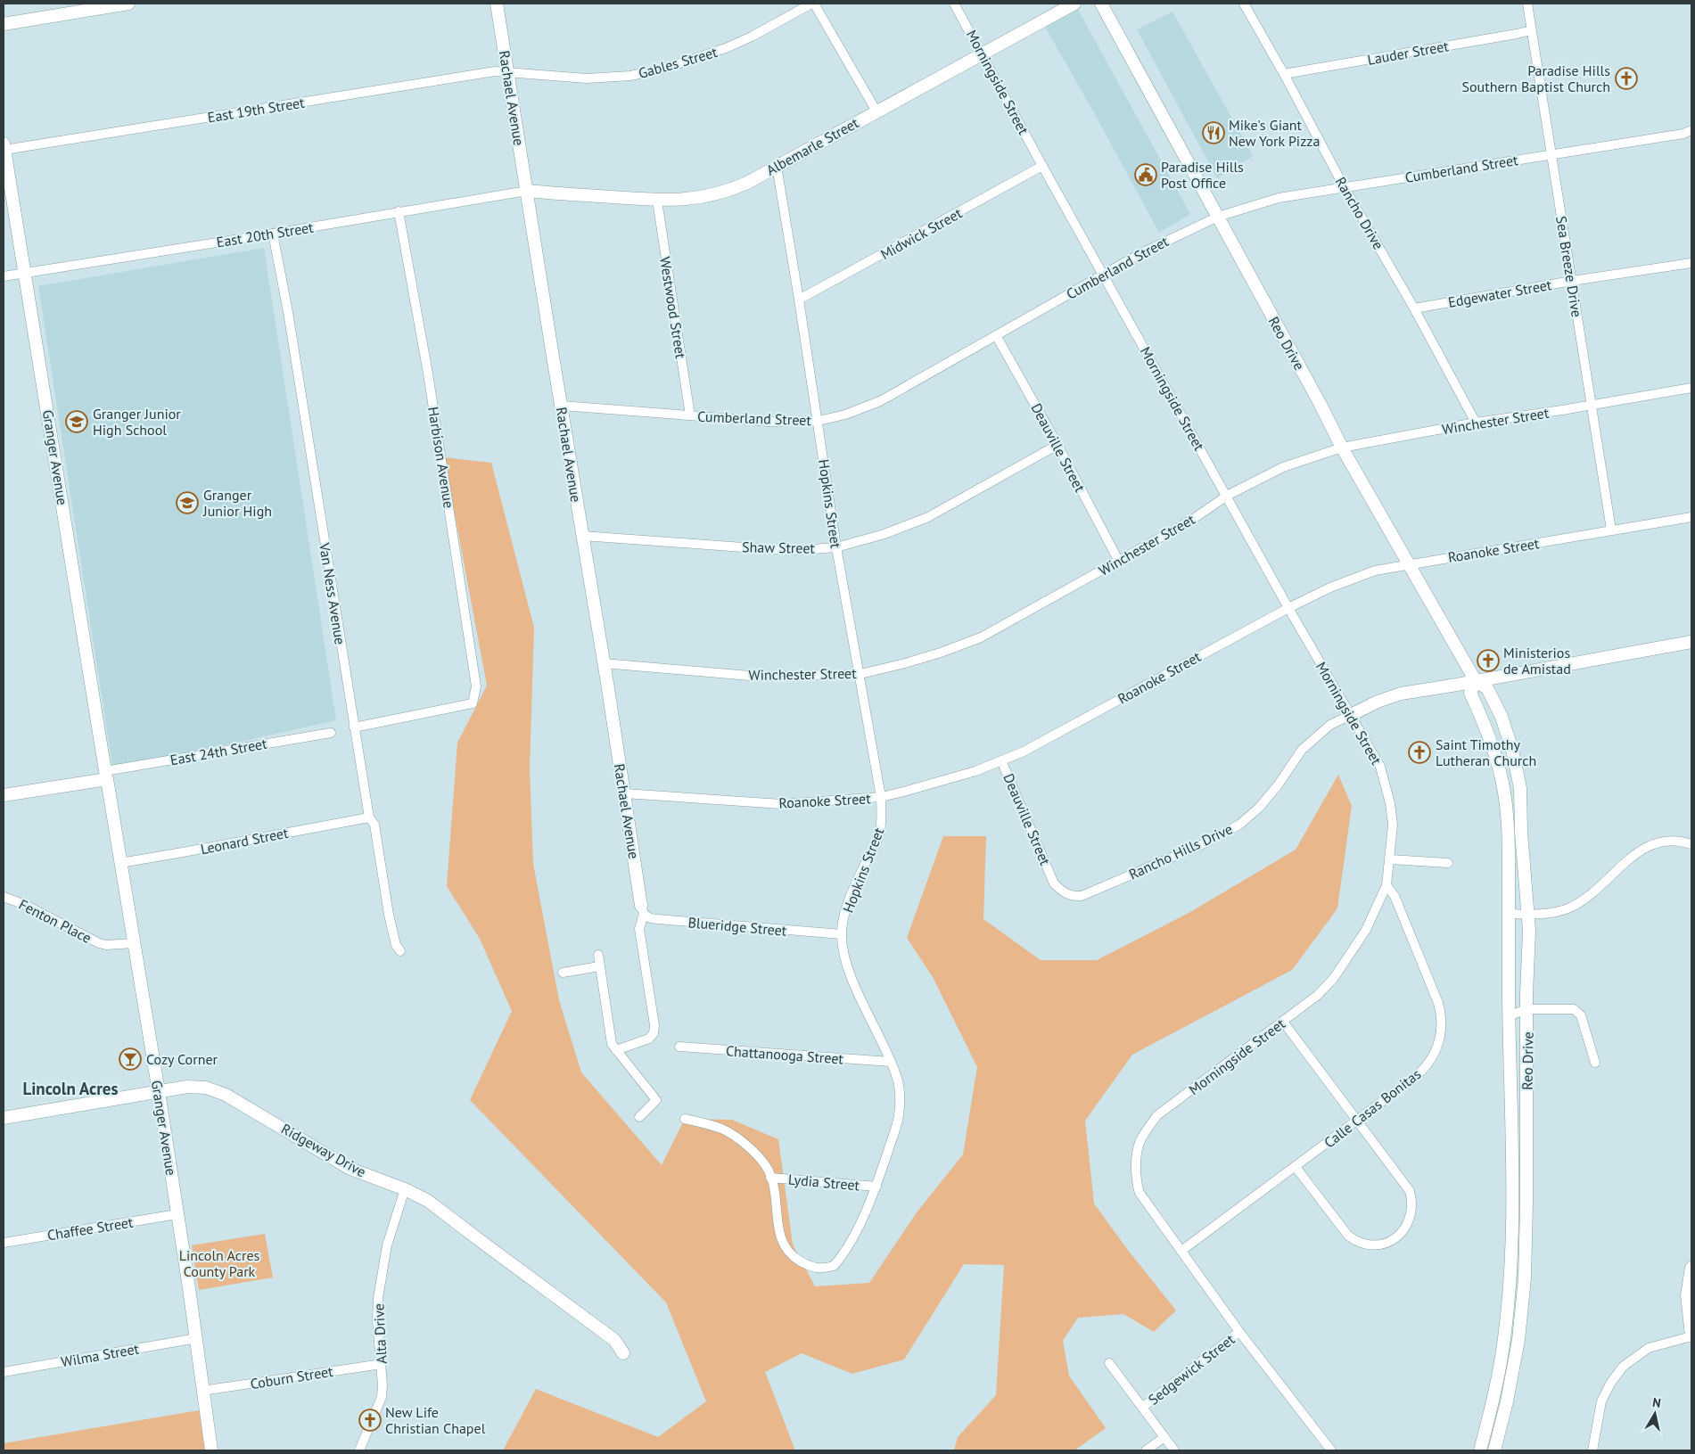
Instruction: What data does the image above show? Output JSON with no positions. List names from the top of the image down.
{
  "streets": {
    "street": [
      "Lauder Street",
      "Gables Street",
      "Morningside Street",
      "Rachael Avenue",
      "East 19th Street",
      "Albemarle Street",
      "Cumberland Street",
      "Rancho Drive",
      "Midwick Street",
      "East 20th Street",
      "Sea Breeze Drive",
      "Edgewater Street",
      "Westwood Street",
      "Reo Drive",
      "Winchester Street",
      "Deauville Street",
      "Granger Avenue",
      "Harbison Avenue",
      "Hopkins Street",
      "Shaw Street",
      "Roanoke Street",
      "Van Ness Avenue",
      "East 24th Street",
      "Leonard Street",
      "Rancho Hills Drive",
      "Fenton Place",
      "Blueridge Street",
      "Chattanooga Street",
      "Calle Casas Bonitas",
      "Ridgeway Drive",
      "Lydia Street",
      "Chaffee Street",
      "Alta Drive",
      "Wilma Street",
      "Sedgewick Street",
      "Coburn Street"
    ]
  },
  "crossings": [
    ["Lauder Street", "Rancho Drive"],
    ["Lauder Street", "Sea Breeze Drive"],
    ["Gables Street", "Rachael Avenue"],
    ["Gables Street", "East 19th Street"],
    ["Morningside Street", "Albemarle Street"],
    ["Morningside Street", "Cumberland Street"],
    ["Morningside Street", "Midwick Street"],
    ["Morningside Street", "Winchester Street"],
    ["Morningside Street", "Roanoke Street"],
    ["Morningside Street", "Rancho Hills Drive"],
    ["Morningside Street", "Calle Casas Bonitas"],
    ["Morningside Street", "Sedgewick Street"],
    ["Rachael Avenue", "East 19th Street"],
    ["Rachael Avenue", "Albemarle Street"],
    ["Rachael Avenue", "Cumberland Street"],
    ["Rachael Avenue", "East 20th Street"],
    ["Rachael Avenue", "Winchester Street"],
    ["Rachael Avenue", "Shaw Street"],
    ["Rachael Avenue", "Roanoke Street"],
    ["Rachael Avenue", "Blueridge Street"],
    ["East 19th Street", "Granger Avenue"],
    ["Albemarle Street", "East 20th Street"],
    ["Albemarle Street", "Westwood Street"],
    ["Albemarle Street", "Hopkins Street"],
    ["Cumberland Street", "Rancho Drive"],
    ["Cumberland Street", "Sea Breeze Drive"],
    ["Cumberland Street", "Westwood Street"],
    ["Cumberland Street", "Reo Drive"],
    ["Cumberland Street", "Deauville Street"],
    ["Cumberland Street", "Hopkins Street"],
    ["Rancho Drive", "Edgewater Street"],
    ["Rancho Drive", "Winchester Street"],
    ["Midwick Street", "Hopkins Street"],
    ["East 20th Street", "Granger Avenue"],
    ["East 20th Street", "Harbison Avenue"],
    ["East 20th Street", "Van Ness Avenue"],
    ["Sea Breeze Drive", "Edgewater Street"],
    ["Sea Breeze Drive", "Winchester Street"],
    ["Sea Breeze Drive", "Roanoke Street"],
    ["Reo Drive", "Winchester Street"],
    ["Reo Drive", "Roanoke Street"],
    ["Reo Drive", "Rancho Hills Drive"],
    ["Winchester Street", "Deauville Street"],
    ["Winchester Street", "Hopkins Street"],
    ["Deauville Street", "Shaw Street"],
    ["Deauville Street", "Roanoke Street"],
    ["Deauville Street", "Rancho Hills Drive"],
    ["Granger Avenue", "East 24th Street"],
    ["Granger Avenue", "Leonard Street"],
    ["Granger Avenue", "Fenton Place"],
    ["Granger Avenue", "Ridgeway Drive"],
    ["Granger Avenue", "Chaffee Street"],
    ["Granger Avenue", "Wilma Street"],
    ["Granger Avenue", "Coburn Street"],
    ["Harbison Avenue", "Van Ness Avenue"],
    ["Hopkins Street", "Shaw Street"],
    ["Hopkins Street", "Roanoke Street"],
    ["Hopkins Street", "Blueridge Street"],
    ["Hopkins Street", "Chattanooga Street"],
    ["Hopkins Street", "Lydia Street"],
    ["Van Ness Avenue", "Leonard Street"],
    ["Ridgeway Drive", "Alta Drive"],
    ["Alta Drive", "Coburn Street"]
  ],
  "districts": ["Lincoln Acres"],
  "parks": ["Lincoln Acres County Park"],
  "places": {
    "church": [
      "Paradise Hills Southern Baptist Church",
      "Ministerios de Amistad",
      "Saint Timothy Lutheran Church",
      "New Life Christian Chapel"
    ],
    "restaurant": ["Mike's Giant New York Pizza"],
    "public building": ["Paradise Hills Post Office"],
    "school or university": ["Granger Junior High School", "Granger Junior High"],
    "bar": ["Cozy Corner"]
  },
  "north": "top"
}
